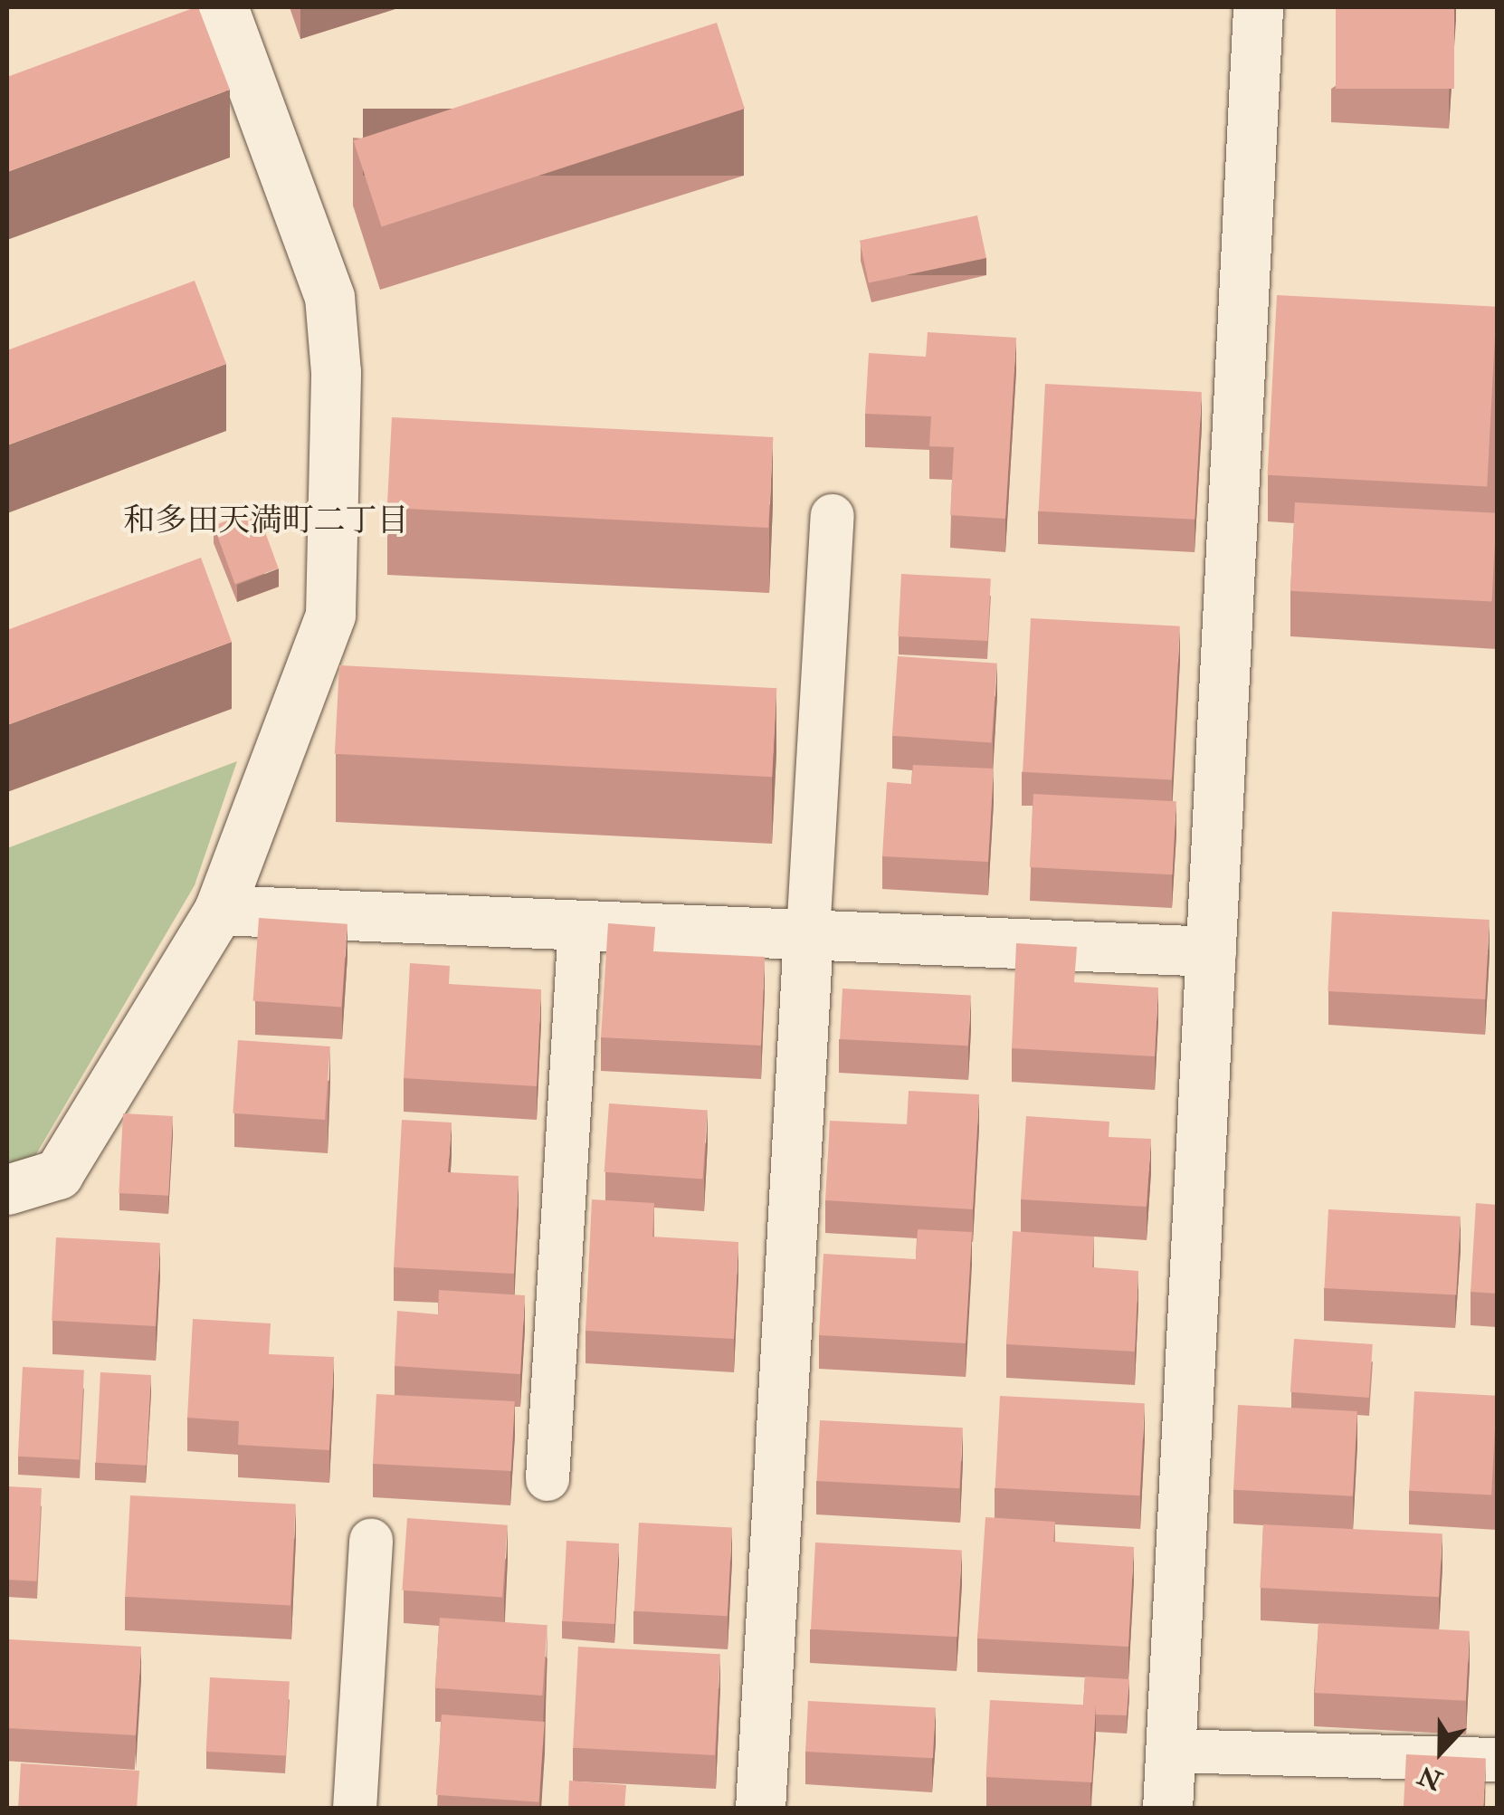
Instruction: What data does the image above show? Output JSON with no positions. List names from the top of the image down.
{
  "districts": ["和多田天満町二丁目"],
  "north": "bottom"
}
